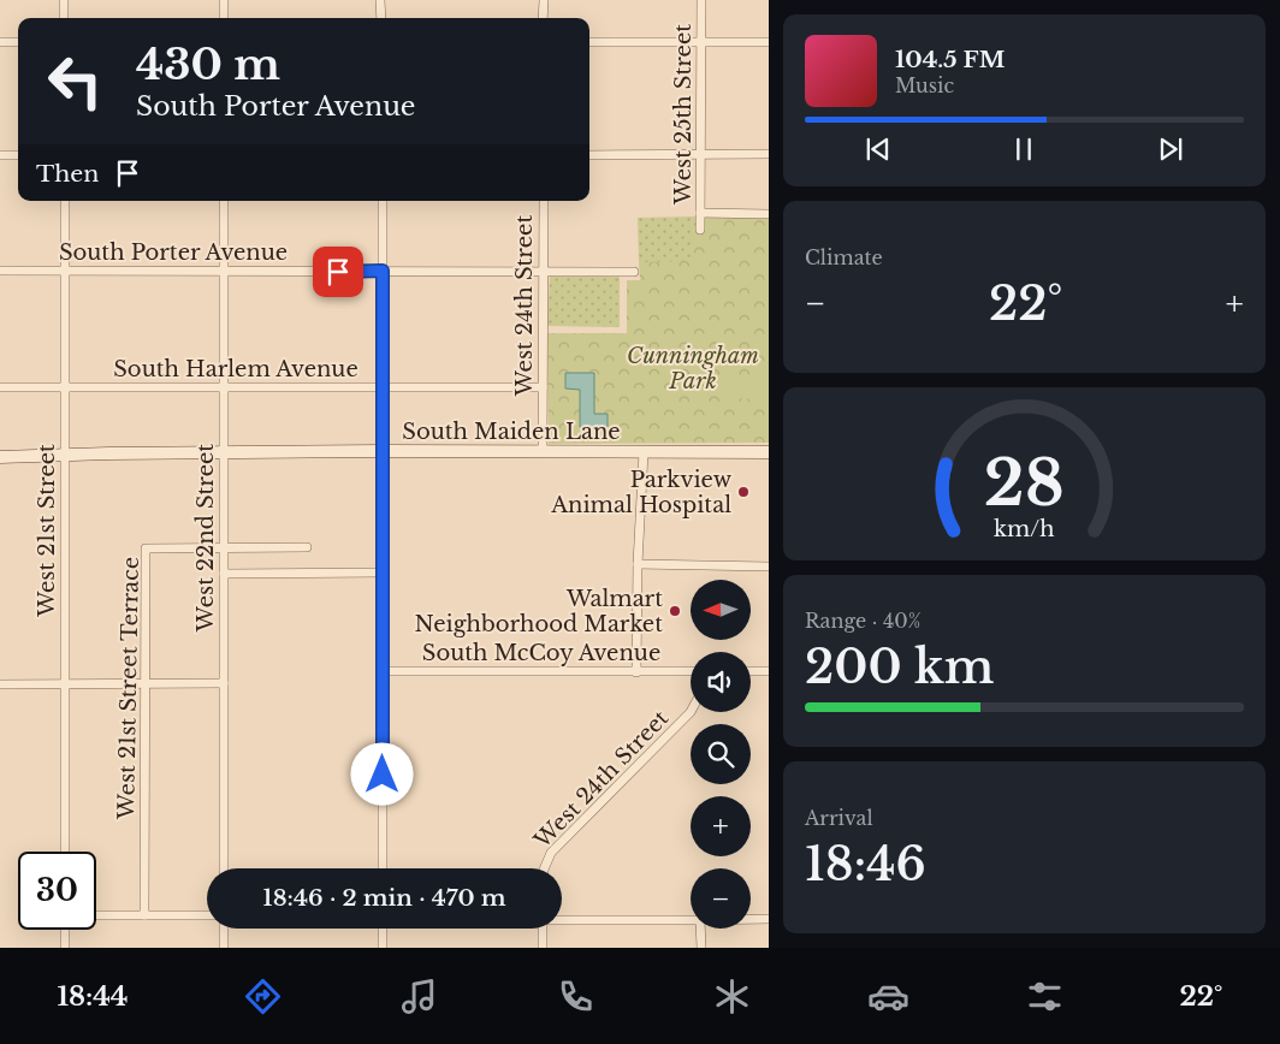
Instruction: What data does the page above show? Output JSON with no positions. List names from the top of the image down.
{
  "streets": {
    "main road": ["South Maiden Lane"],
    "street": [
      "West 25th Street",
      "South Porter Avenue",
      "West 24th Street",
      "South Harlem Avenue",
      "West 21st Street",
      "West 22nd Street",
      "South McCoy Avenue",
      "West 21st Street Terrace"
    ]
  },
  "crossings": [
    ["South Porter Avenue", "West 24th Street"],
    ["South Porter Avenue", "West 21st Street"],
    ["South Porter Avenue", "West 22nd Street"],
    ["West 24th Street", "South Harlem Avenue"],
    ["West 24th Street", "South Maiden Lane"],
    ["South Harlem Avenue", "West 21st Street"],
    ["South Harlem Avenue", "West 22nd Street"],
    ["South Maiden Lane", "West 21st Street"],
    ["South Maiden Lane", "West 22nd Street"],
    ["West 22nd Street", "West 21st Street Terrace"]
  ],
  "parks": ["Cunningham Park"],
  "places": ["Parkview Animal Hospital", "Walmart Neighborhood Market"],
  "north": "left",
  "page": {
    "turn": ["430 m", "South Porter Avenue"],
    "song": ["104.5 FM", "Music"],
    "then": "Then",
    "tile": [
      "Climate",
      ["Range · 40%", "200 km"],
      ["Arrival", "18:46"]
    ],
    "heat": ["−", "22°", "+"],
    "map_buttons": ["+", "−"],
    "limit": "30",
    "trip": "18:46 · 2 min · 470 m",
    "tabs": ["18:44", "22°"],
    "gauge": ["28", "km/h"]
  }
}
